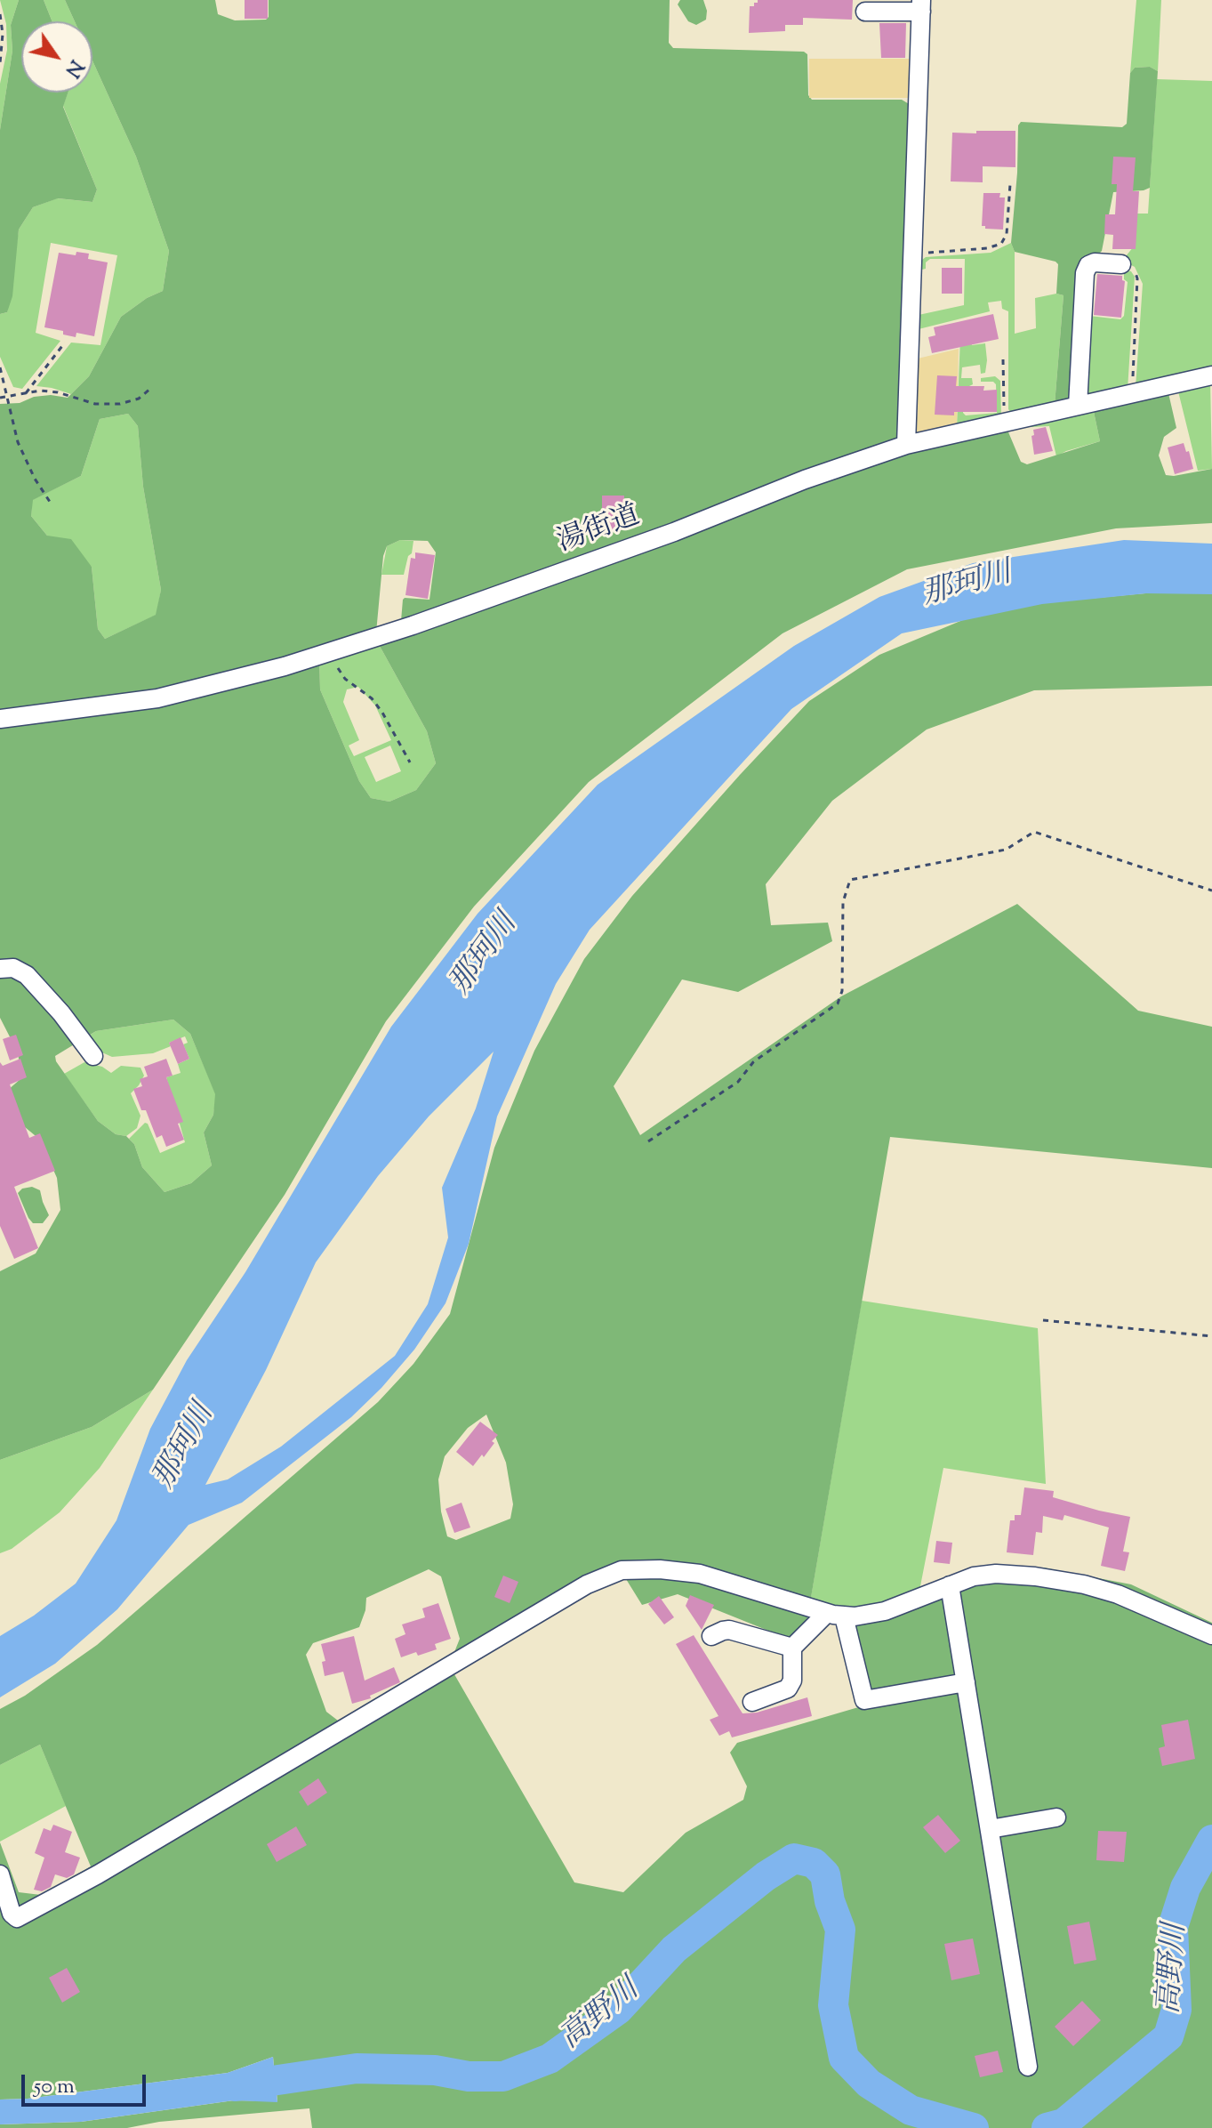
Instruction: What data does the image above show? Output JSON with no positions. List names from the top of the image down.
{
  "streets": {
    "street": ["湯街道"]
  },
  "water": ["那珂川", "高野川"],
  "scale_bar": "50 m",
  "north": "bottom right"
}
